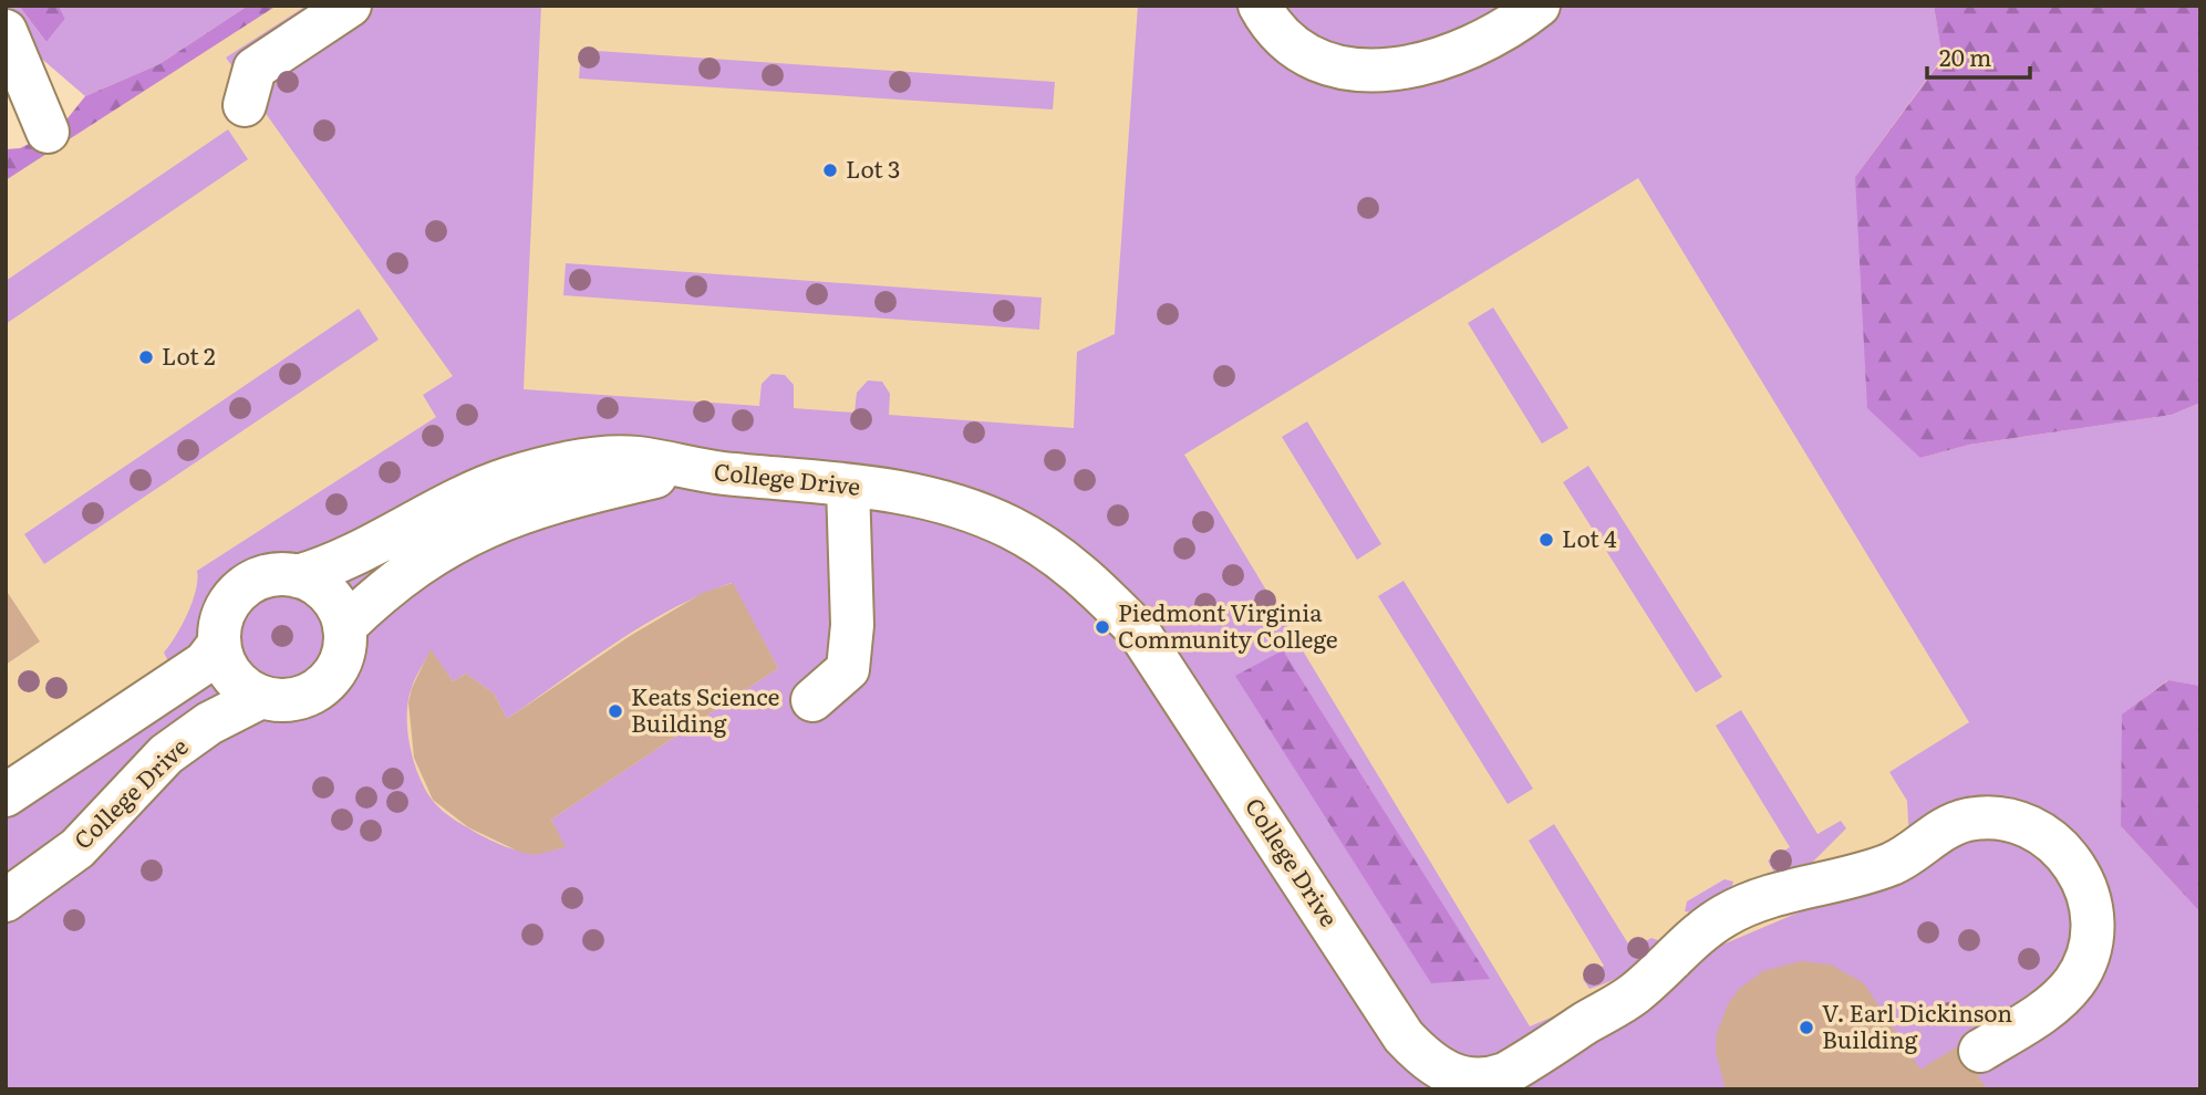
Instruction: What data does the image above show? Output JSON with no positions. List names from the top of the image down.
{
  "streets": {
    "street": ["College Drive"]
  },
  "places": [
    "Lot 3",
    "Lot 2",
    "Lot 4",
    "Piedmont Virginia Community College",
    "Keats Science Building",
    "V. Earl Dickinson Building"
  ],
  "scale_bar": "20 m"
}
